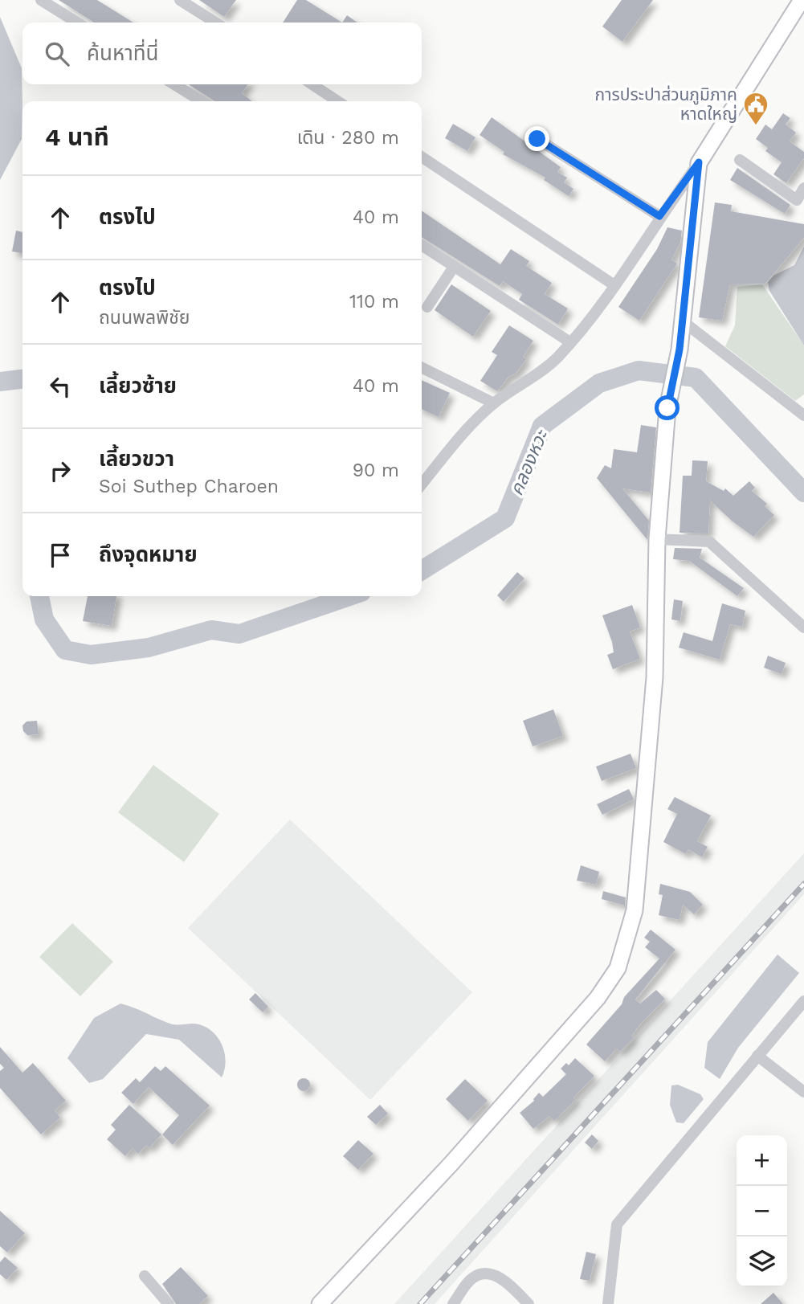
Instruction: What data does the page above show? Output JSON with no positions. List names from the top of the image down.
{
  "water": ["คลองหวะ"],
  "places": {
    "public building": ["การประปาส่วนภูมิภาค หาดใหญ่"]
  },
  "page": {
    "search": "ค้นหาที่นี่",
    "heading": ["4 นาที", "เดิน · 280 m"],
    "list": [
      ["ตรงไป", "40 m"],
      ["ตรงไป", "ถนนพลพิชัย", "110 m"],
      ["เลี้ยวซ้าย", "40 m"],
      ["เลี้ยวขวา", "Soi Suthep Charoen", "90 m"],
      "ถึงจุดหมาย"
    ],
    "map_buttons": ["+", "−"]
  }
}
